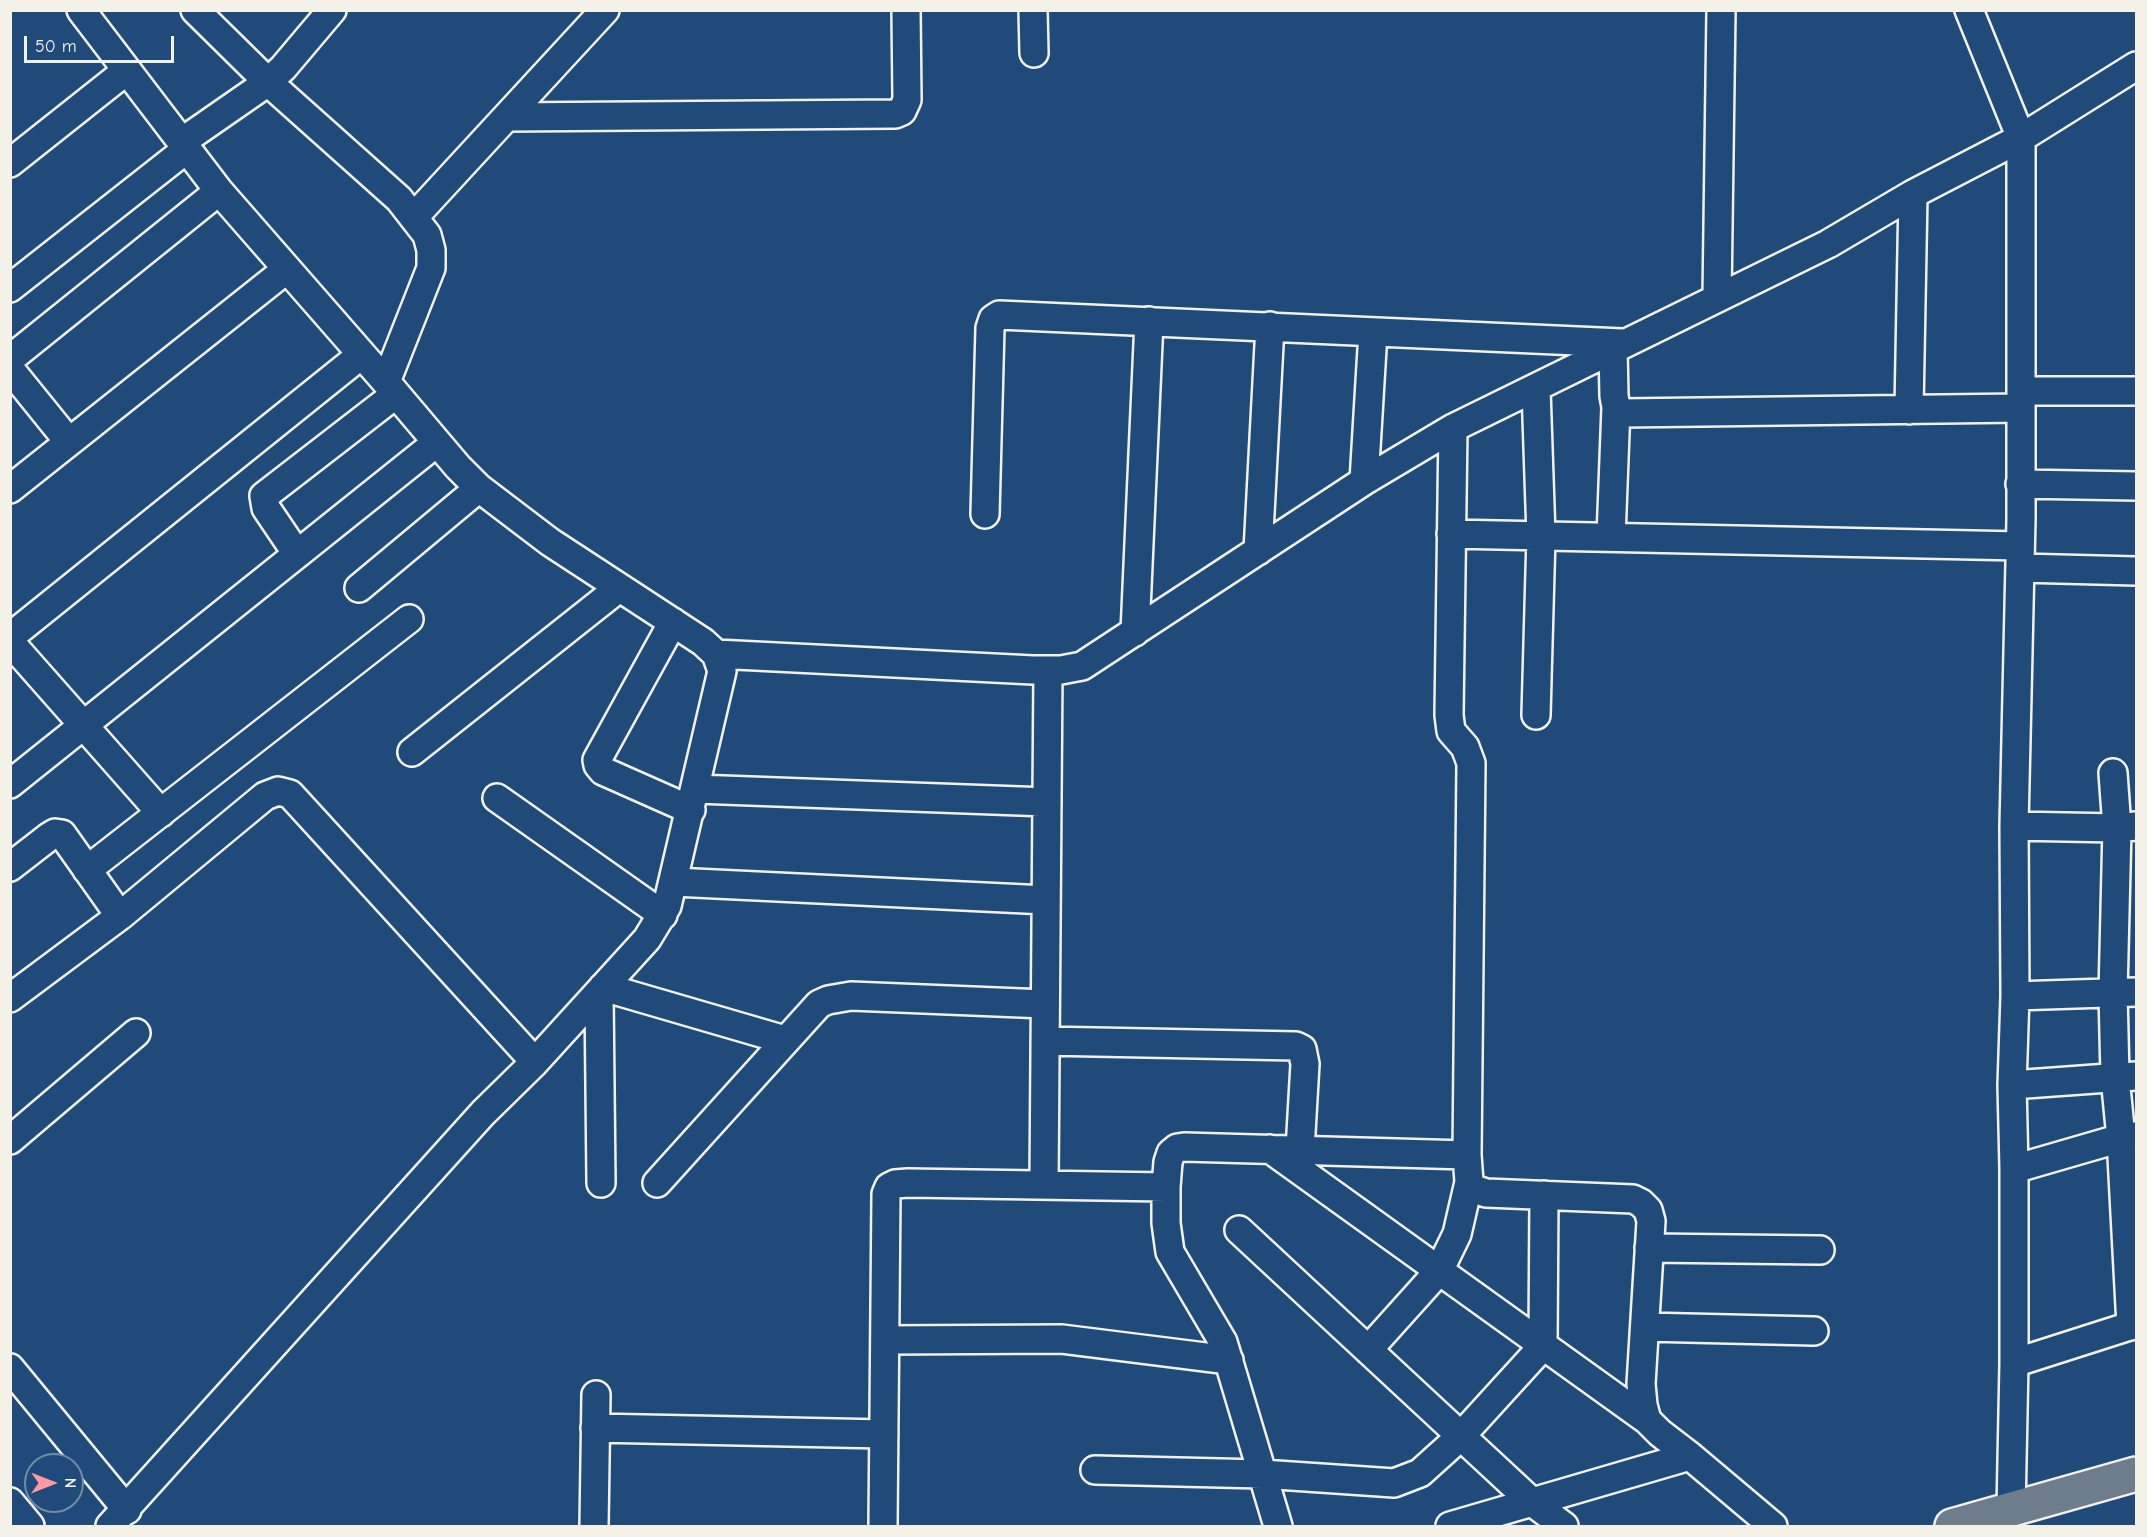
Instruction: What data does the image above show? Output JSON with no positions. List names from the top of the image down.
{
  "scale_bar": "50 m",
  "north": "right"
}
